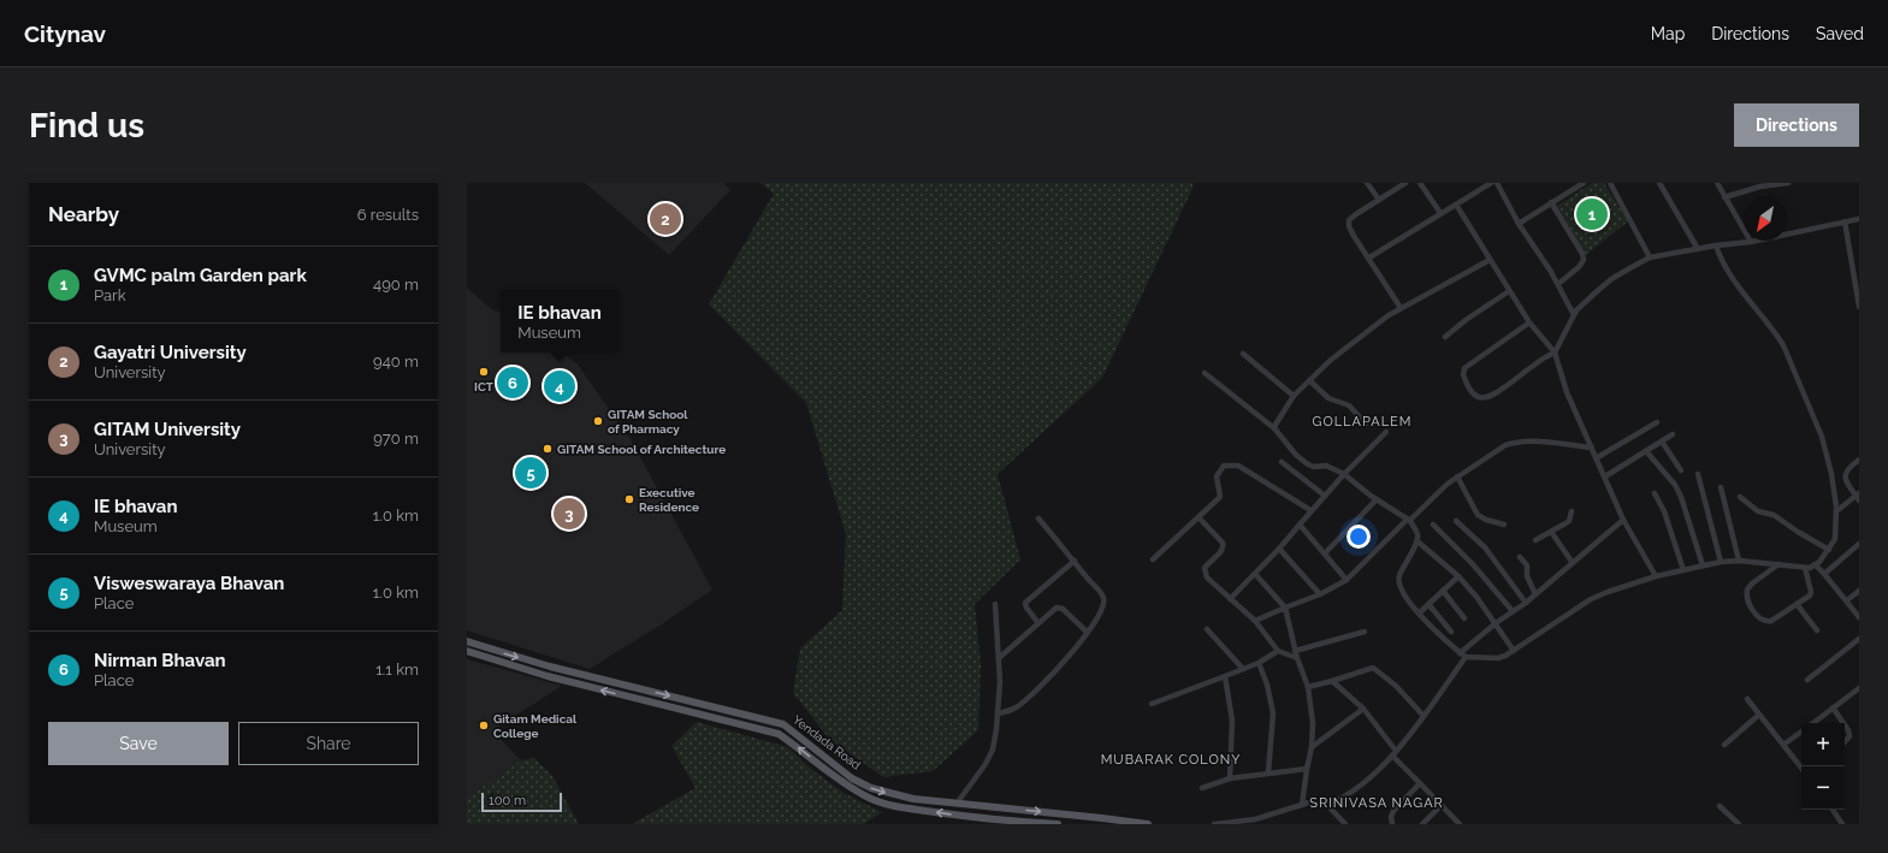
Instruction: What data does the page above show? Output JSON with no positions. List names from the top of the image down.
{
  "streets": {
    "main road": ["Yendada Road"]
  },
  "districts": ["GOLLAPALEM", "MUBARAK COLONY", "SRINIVASA NAGAR"],
  "places": [
    "ICT",
    "GITAM School of Pharmacy",
    "GITAM School of Architecture",
    "Executive Residence",
    "Gitam Medical College"
  ],
  "scale_bar": "100 m",
  "north": "bottom left",
  "page": {
    "header": "Citynav",
    "nav": ["Map", "Directions", "Saved"],
    "buttons": [
      "Directions",
      ["Save", "Share"]
    ],
    "title": "Find us",
    "heading": ["Nearby", "6 results"],
    "pins": [
      "1",
      "2",
      "6",
      "4",
      "5",
      "3"
    ],
    "list": [
      {
        "mark": "1",
        "name": "GVMC palm Garden park",
        "note": "Park",
        "value": "490 m"
      },
      {
        "mark": "2",
        "name": "Gayatri University",
        "note": "University",
        "value": "940 m"
      },
      {
        "mark": "3",
        "name": "GITAM University",
        "note": "University",
        "value": "970 m"
      },
      {
        "mark": "4",
        "name": "IE bhavan",
        "note": "Museum",
        "value": "1.0 km"
      },
      {
        "mark": "5",
        "name": "Visweswaraya Bhavan",
        "note": "Place",
        "value": "1.0 km"
      },
      {
        "mark": "6",
        "name": "Nirman Bhavan",
        "note": "Place",
        "value": "1.1 km"
      }
    ],
    "popup": ["IE bhavan", "Museum"],
    "map_buttons": ["+", "−"],
    "scale": "100 m"
  }
}
